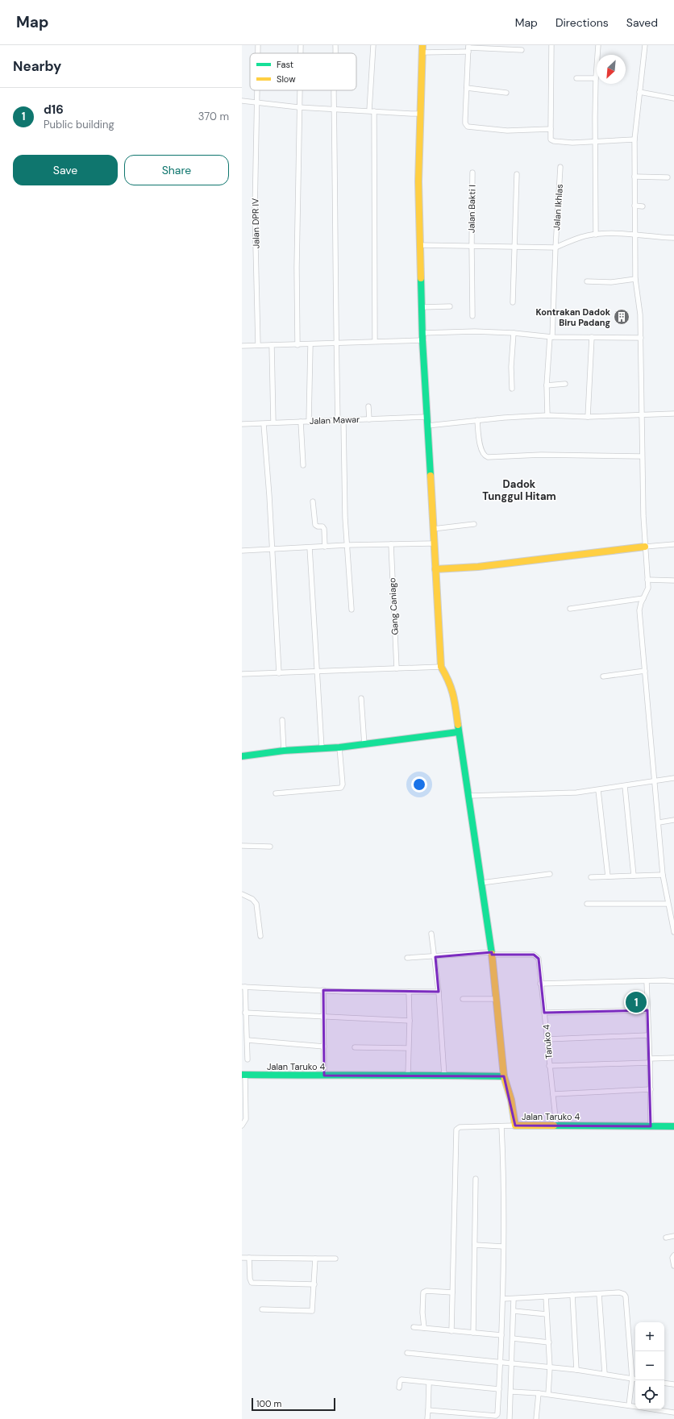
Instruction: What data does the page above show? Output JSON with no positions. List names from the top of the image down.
{
  "streets": {
    "street": [
      "Jalan Ikhlas",
      "Jalan Bakti I",
      "Jalan DPR IV",
      "Jalan Mawar",
      "Gang Caniago",
      "Taruko 4",
      "Jalan Taruko 4"
    ]
  },
  "crossings": [
    ["Taruko 4", "Jalan Taruko 4"]
  ],
  "districts": ["Dadok Tunggul Hitam"],
  "places": {
    "building": ["Kontrakan Dadok Biru Padang"]
  },
  "legend": ["Fast", "Slow"],
  "scale_bar": "100 m",
  "north": "bottom left",
  "page": {
    "header": "Map",
    "nav": ["Map", "Directions", "Saved"],
    "heading": "Nearby",
    "list": [
      {
        "mark": "1",
        "name": "d16",
        "note": "Public building",
        "value": "370 m"
      }
    ],
    "buttons": ["Save", "Share"],
    "pins": "1",
    "map_buttons": ["+", "−"],
    "scale": "100 m"
  }
}
